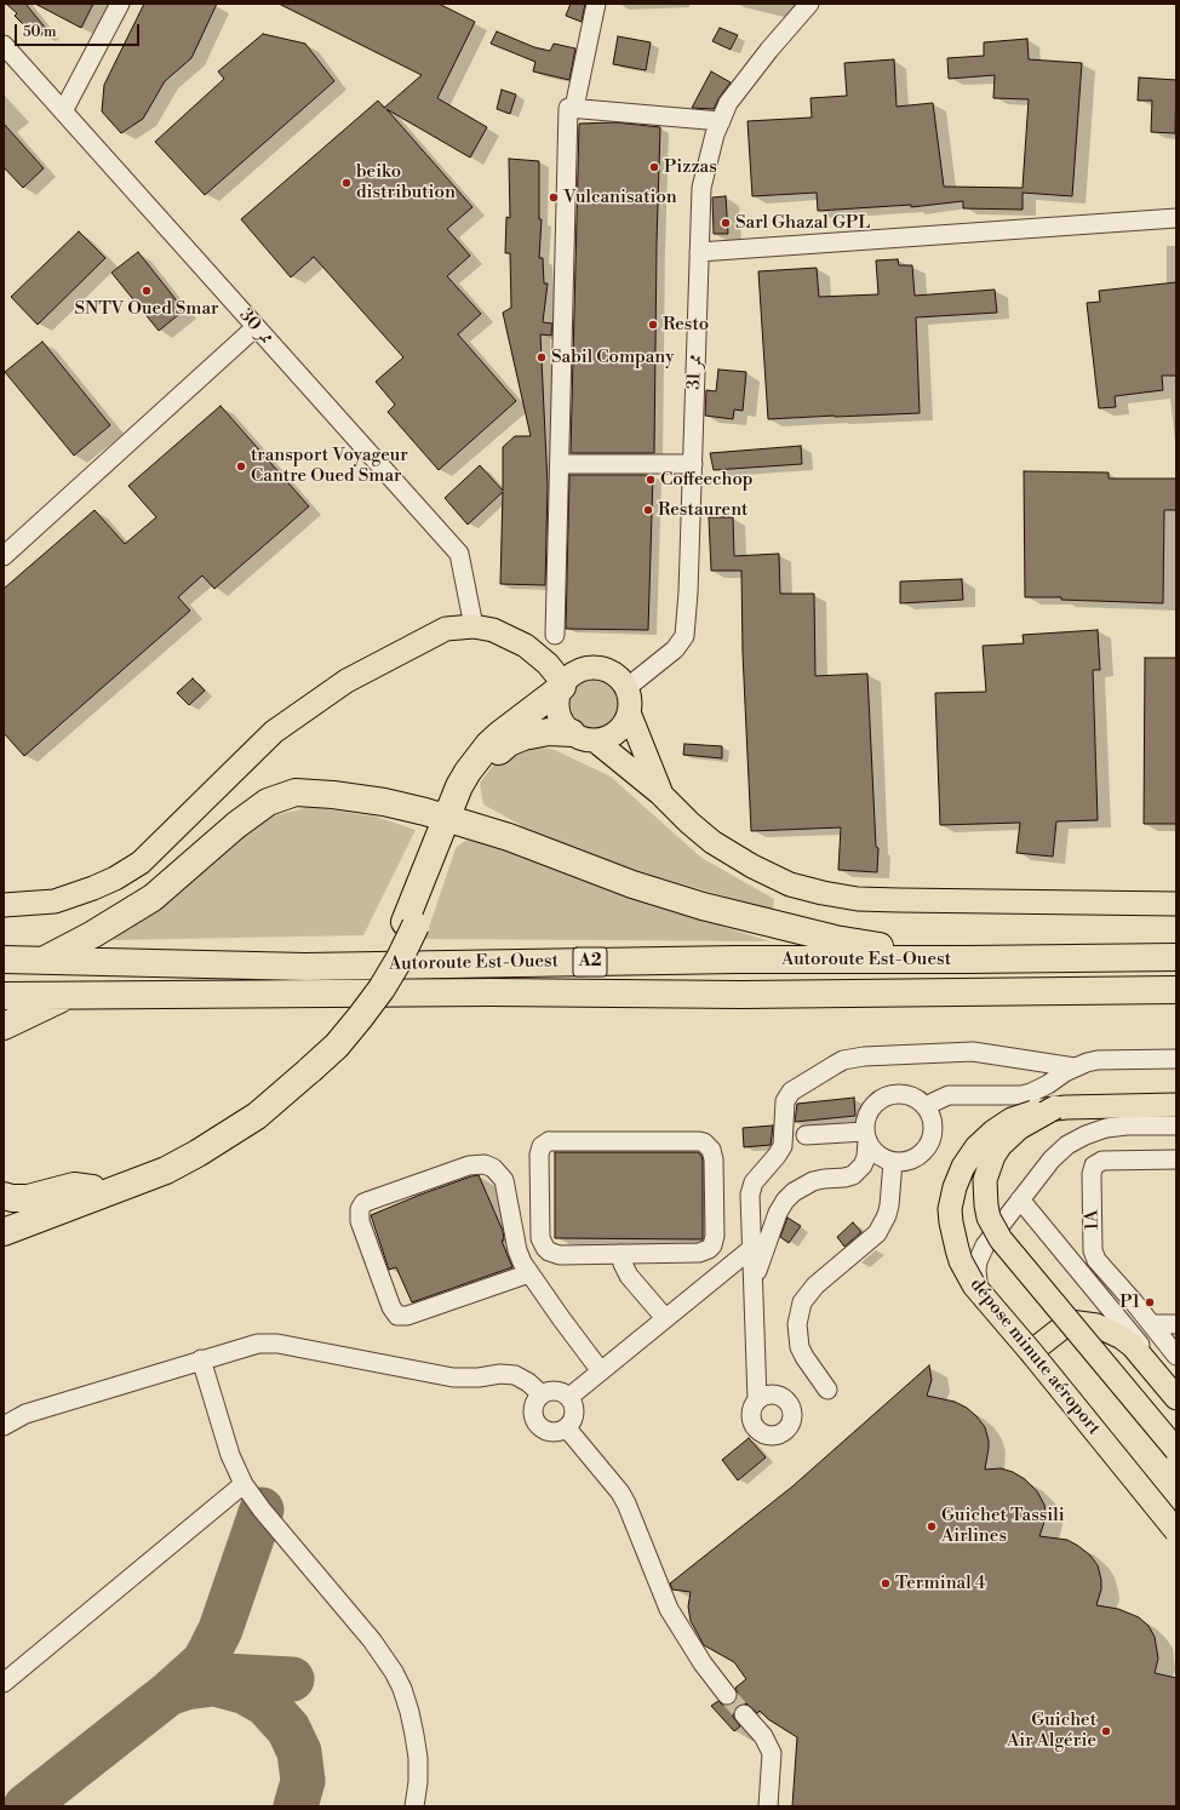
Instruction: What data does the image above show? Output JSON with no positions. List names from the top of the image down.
{
  "streets": {
    "highway": ["Autoroute Est-Ouest", "A2"],
    "main road": ["dépose minute aéroport"],
    "street": ["ممر 30", "ممر 31", "1A"]
  },
  "places": [
    "Pizzas",
    "beiko distribution",
    "Vulcanisation",
    "Sarl Ghazal GPL",
    "SNTV Oued Smar",
    "Resto",
    "Sabil Company",
    "transport Voyageur Cantre Oued Smar",
    "Coffeechop",
    "Restaurent",
    "P1",
    "Guichet Tassili Airlines",
    "Terminal 4",
    "Guichet Air Algérie"
  ],
  "scale_bar": "50 m"
}
